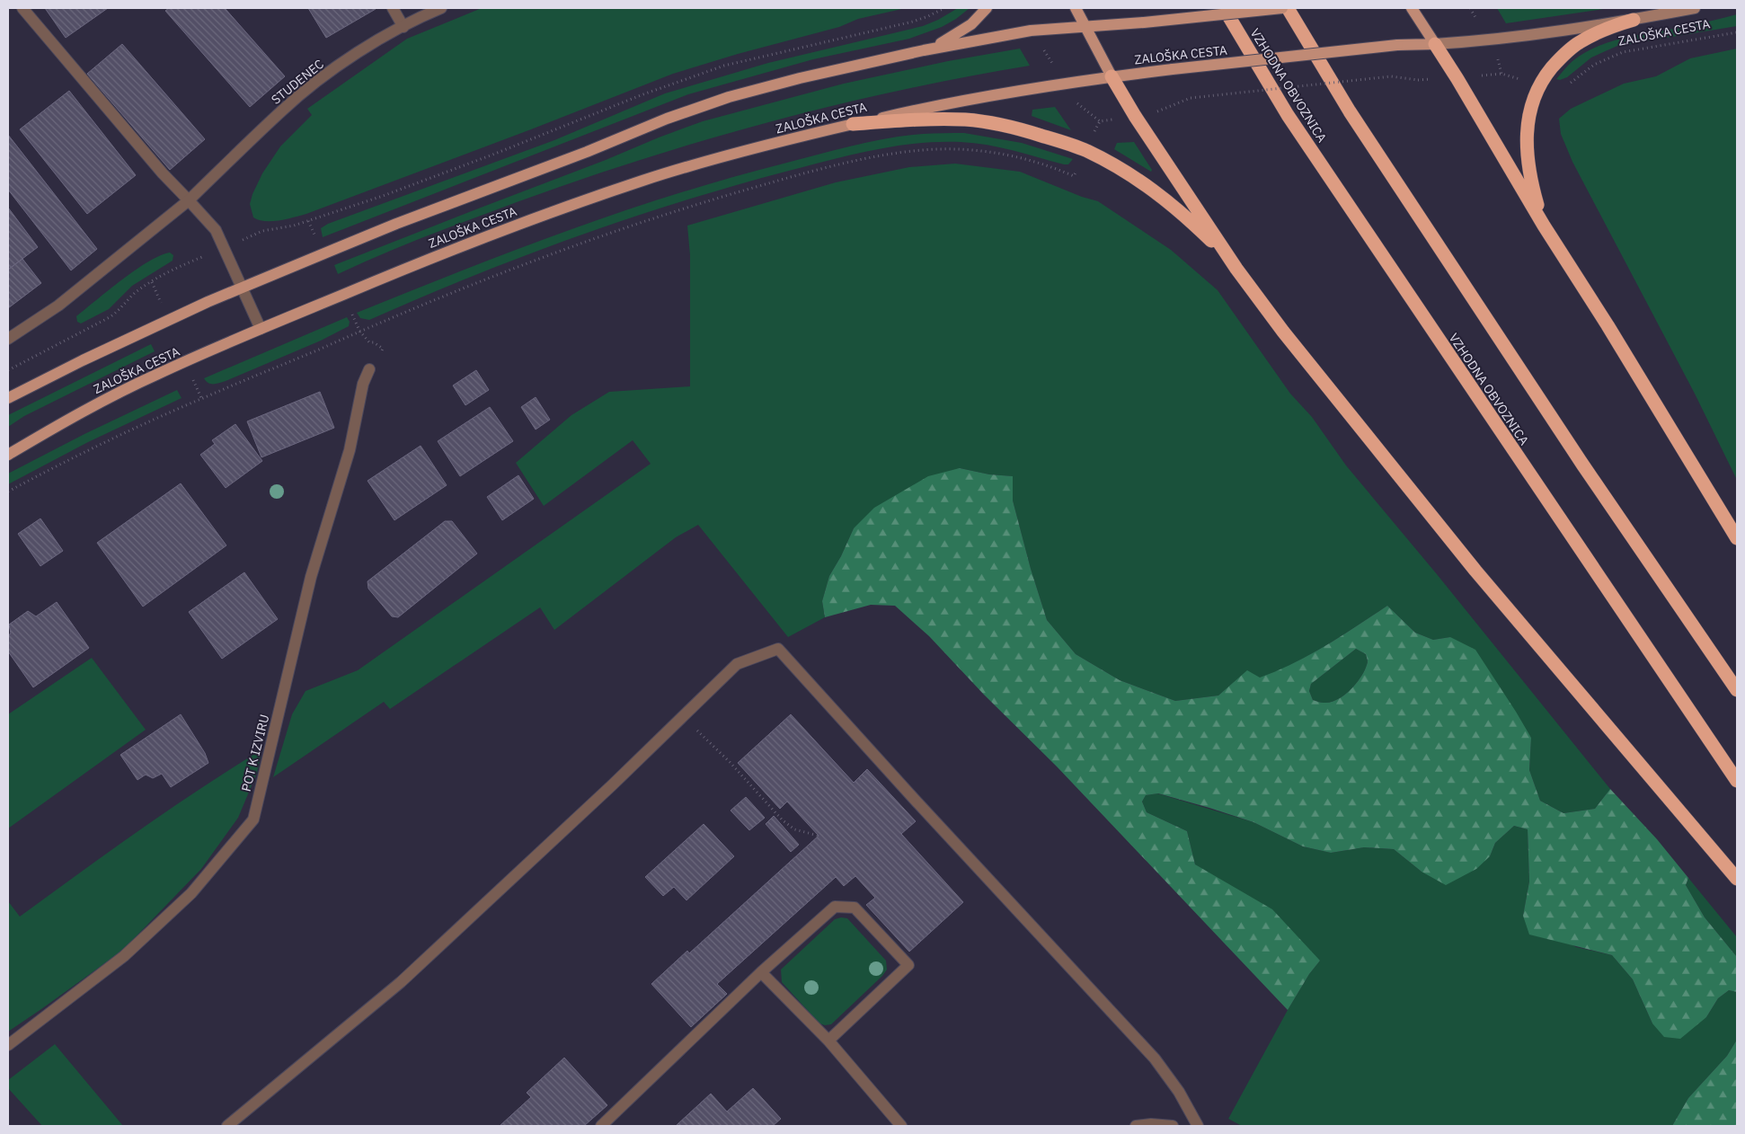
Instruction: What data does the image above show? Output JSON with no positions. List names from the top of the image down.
{
  "streets": {
    "highway": ["VZHODNA OBVOZNICA"],
    "main road": ["ZALOŠKA CESTA"],
    "street": ["STUDENEC", "POT K IZVIRU"]
  }
}
